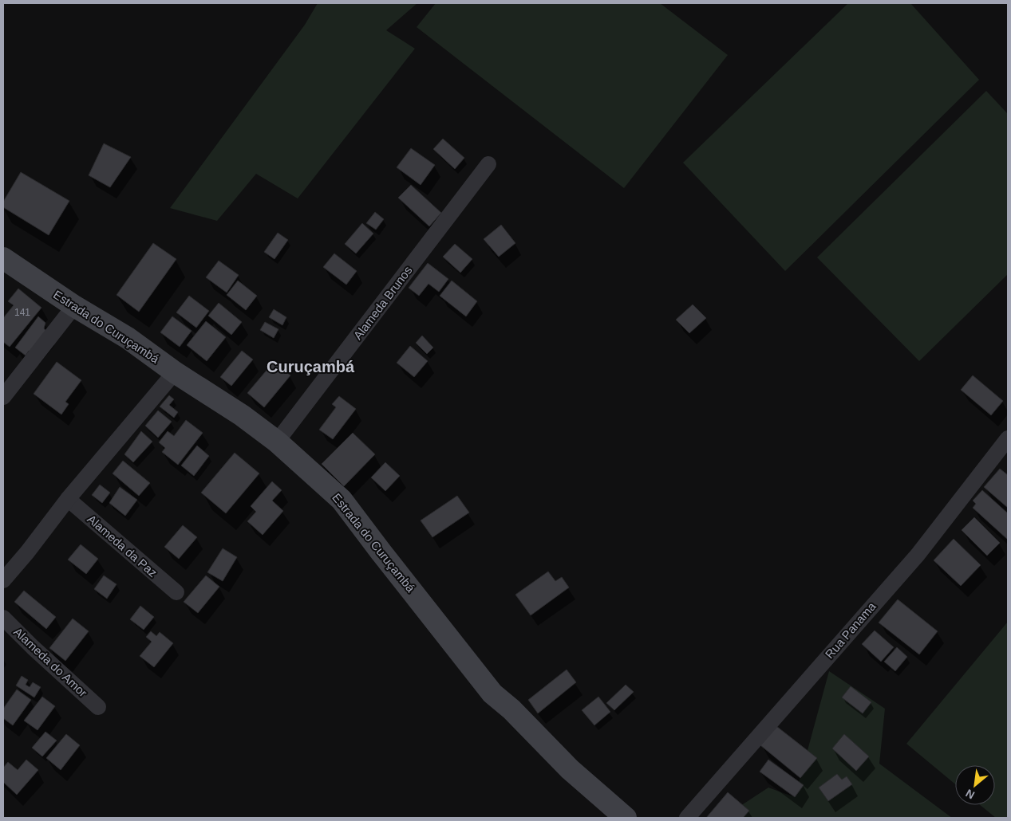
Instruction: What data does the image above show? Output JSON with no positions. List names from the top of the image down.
{
  "streets": {
    "street": [
      "Alameda Brunos",
      "Estrada do Curuçambá",
      "Alameda da Paz",
      "Rua Panama",
      "Alameda do Amor"
    ]
  },
  "crossings": [
    ["Alameda Brunos", "Estrada do Curuçambá"]
  ],
  "districts": ["Curuçambá"],
  "house_numbers": ["141"],
  "north": "bottom left"
}
